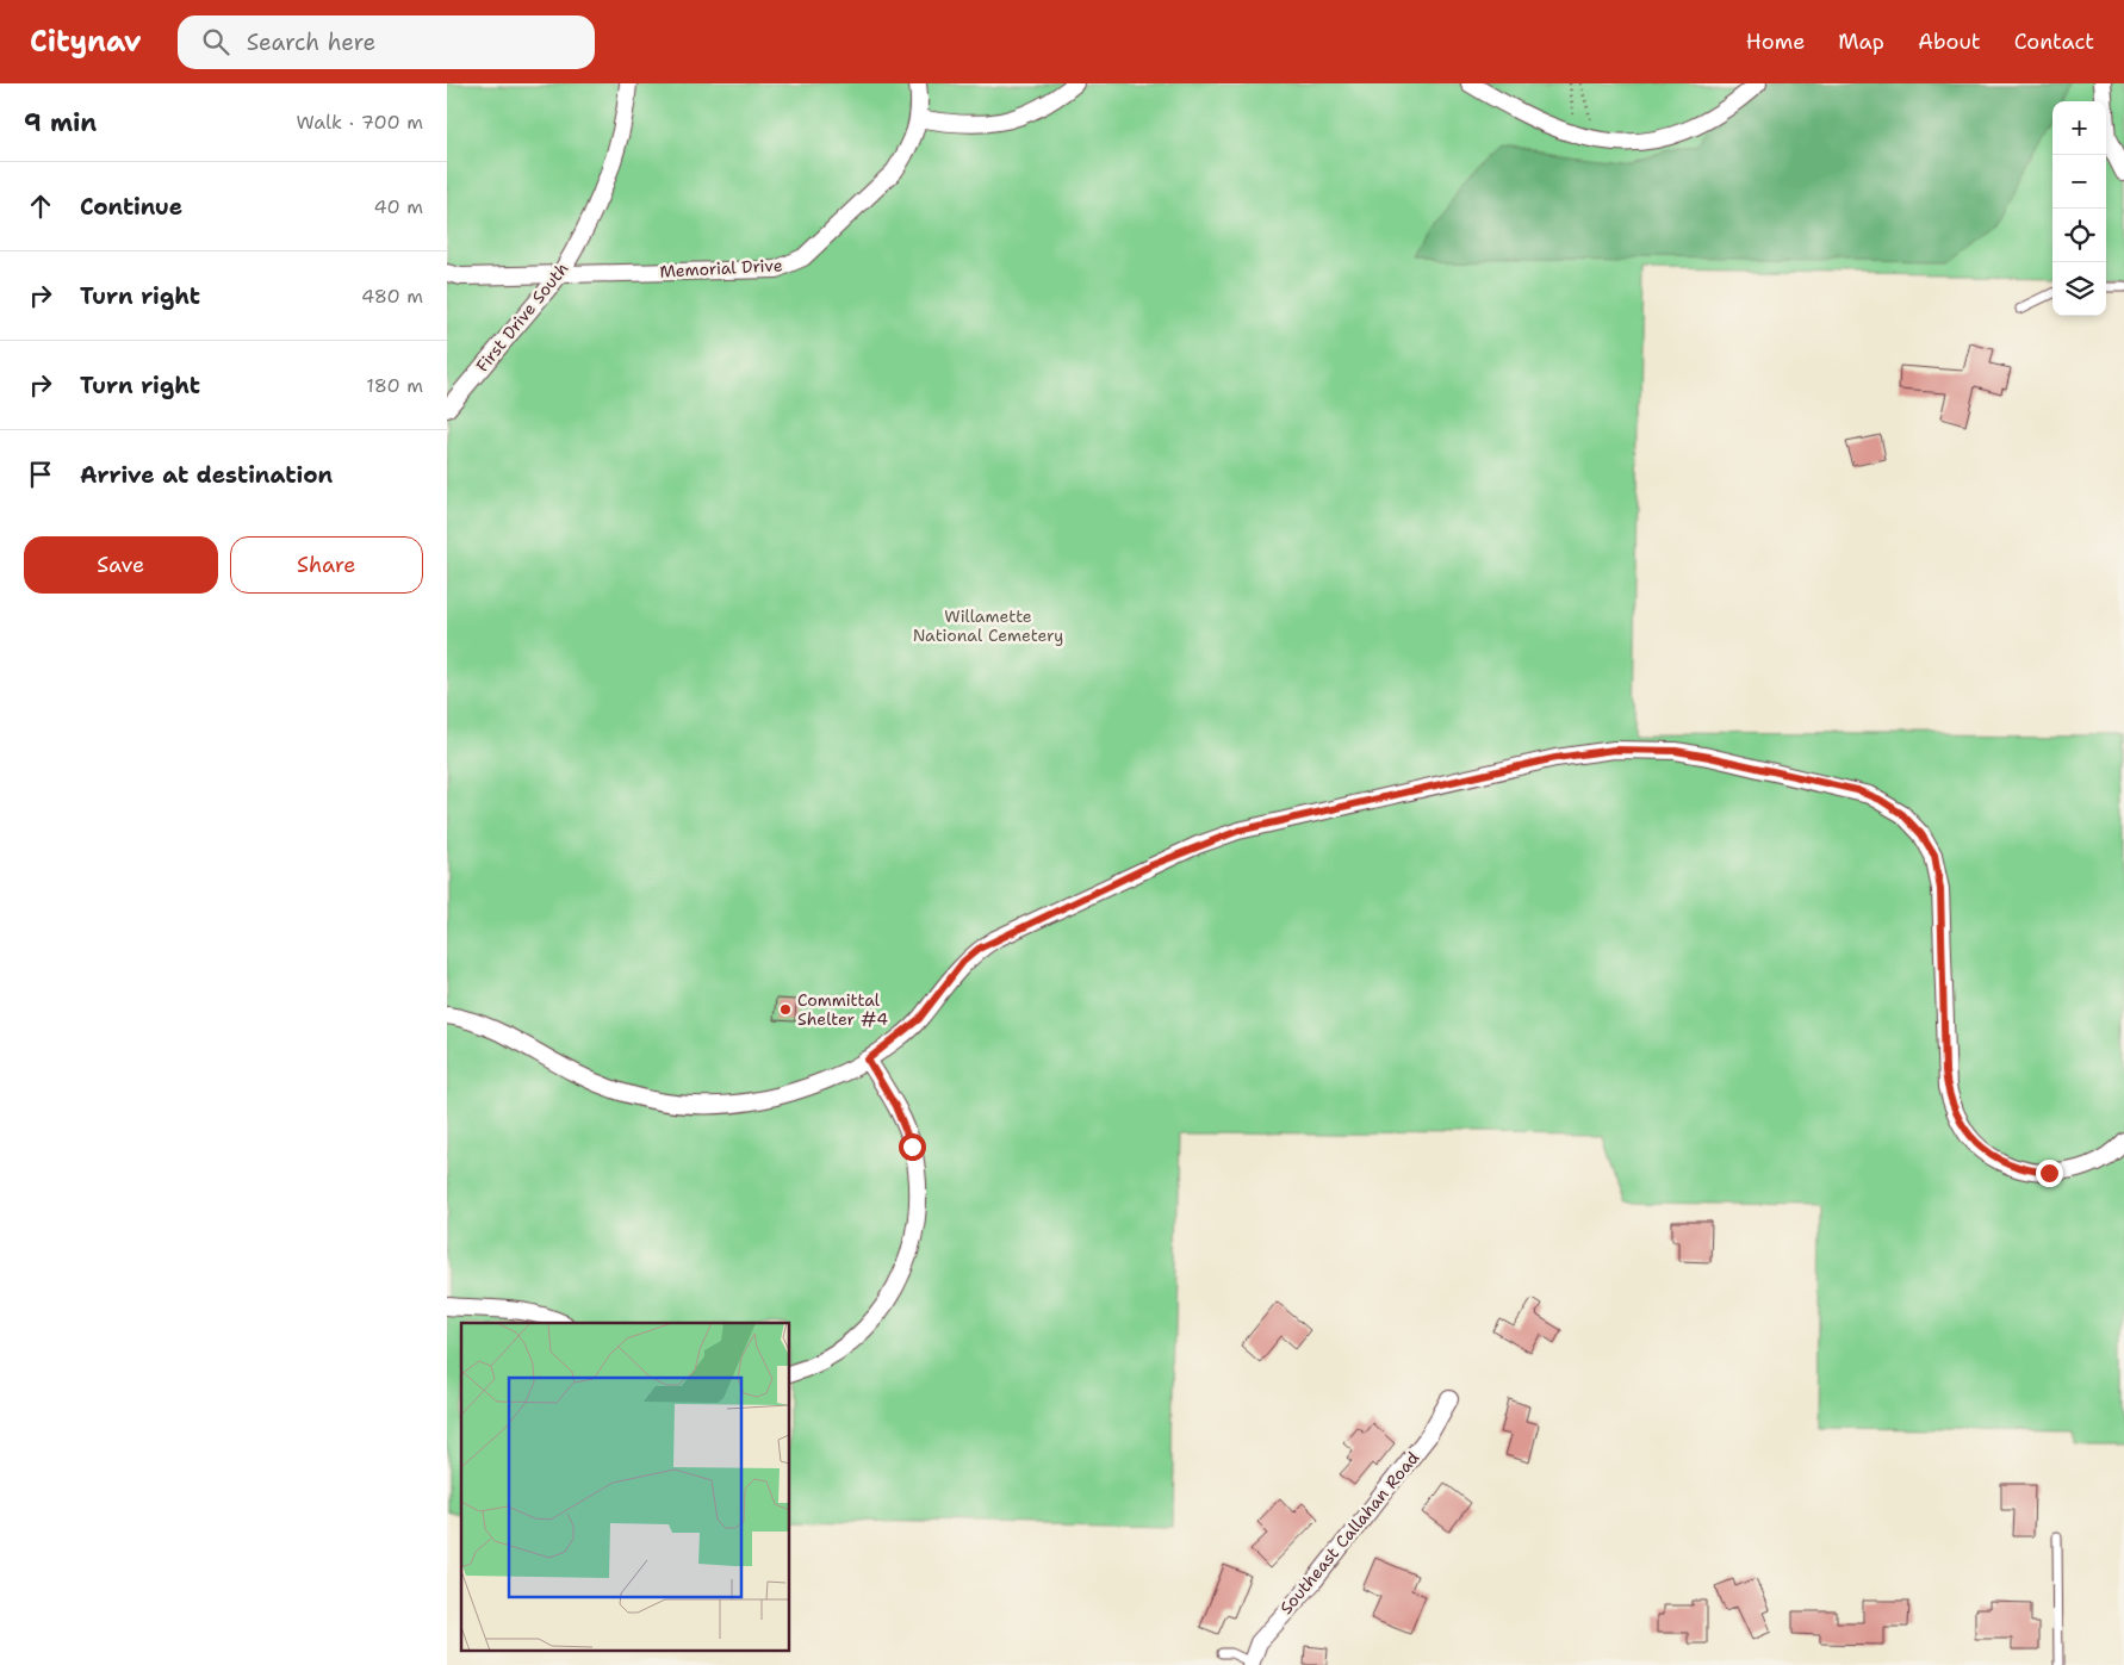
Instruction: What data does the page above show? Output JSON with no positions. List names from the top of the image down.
{
  "streets": {
    "street": ["Memorial Drive", "First Drive South", "Southeast Callahan Road"]
  },
  "crossings": [
    ["Memorial Drive", "First Drive South"]
  ],
  "parks": ["Willamette National Cemetery"],
  "places": ["Committal Shelter #4"],
  "page": {
    "header": "Citynav",
    "search": "Search here",
    "nav": [
      "Home",
      "Map",
      "About",
      "Contact"
    ],
    "heading": ["9 min", "Walk · 700 m"],
    "map_buttons": ["+", "−"],
    "list": [
      ["Continue", "40 m"],
      ["Turn right", "480 m"],
      ["Turn right", "180 m"],
      "Arrive at destination"
    ],
    "buttons": ["Save", "Share"]
  }
}
